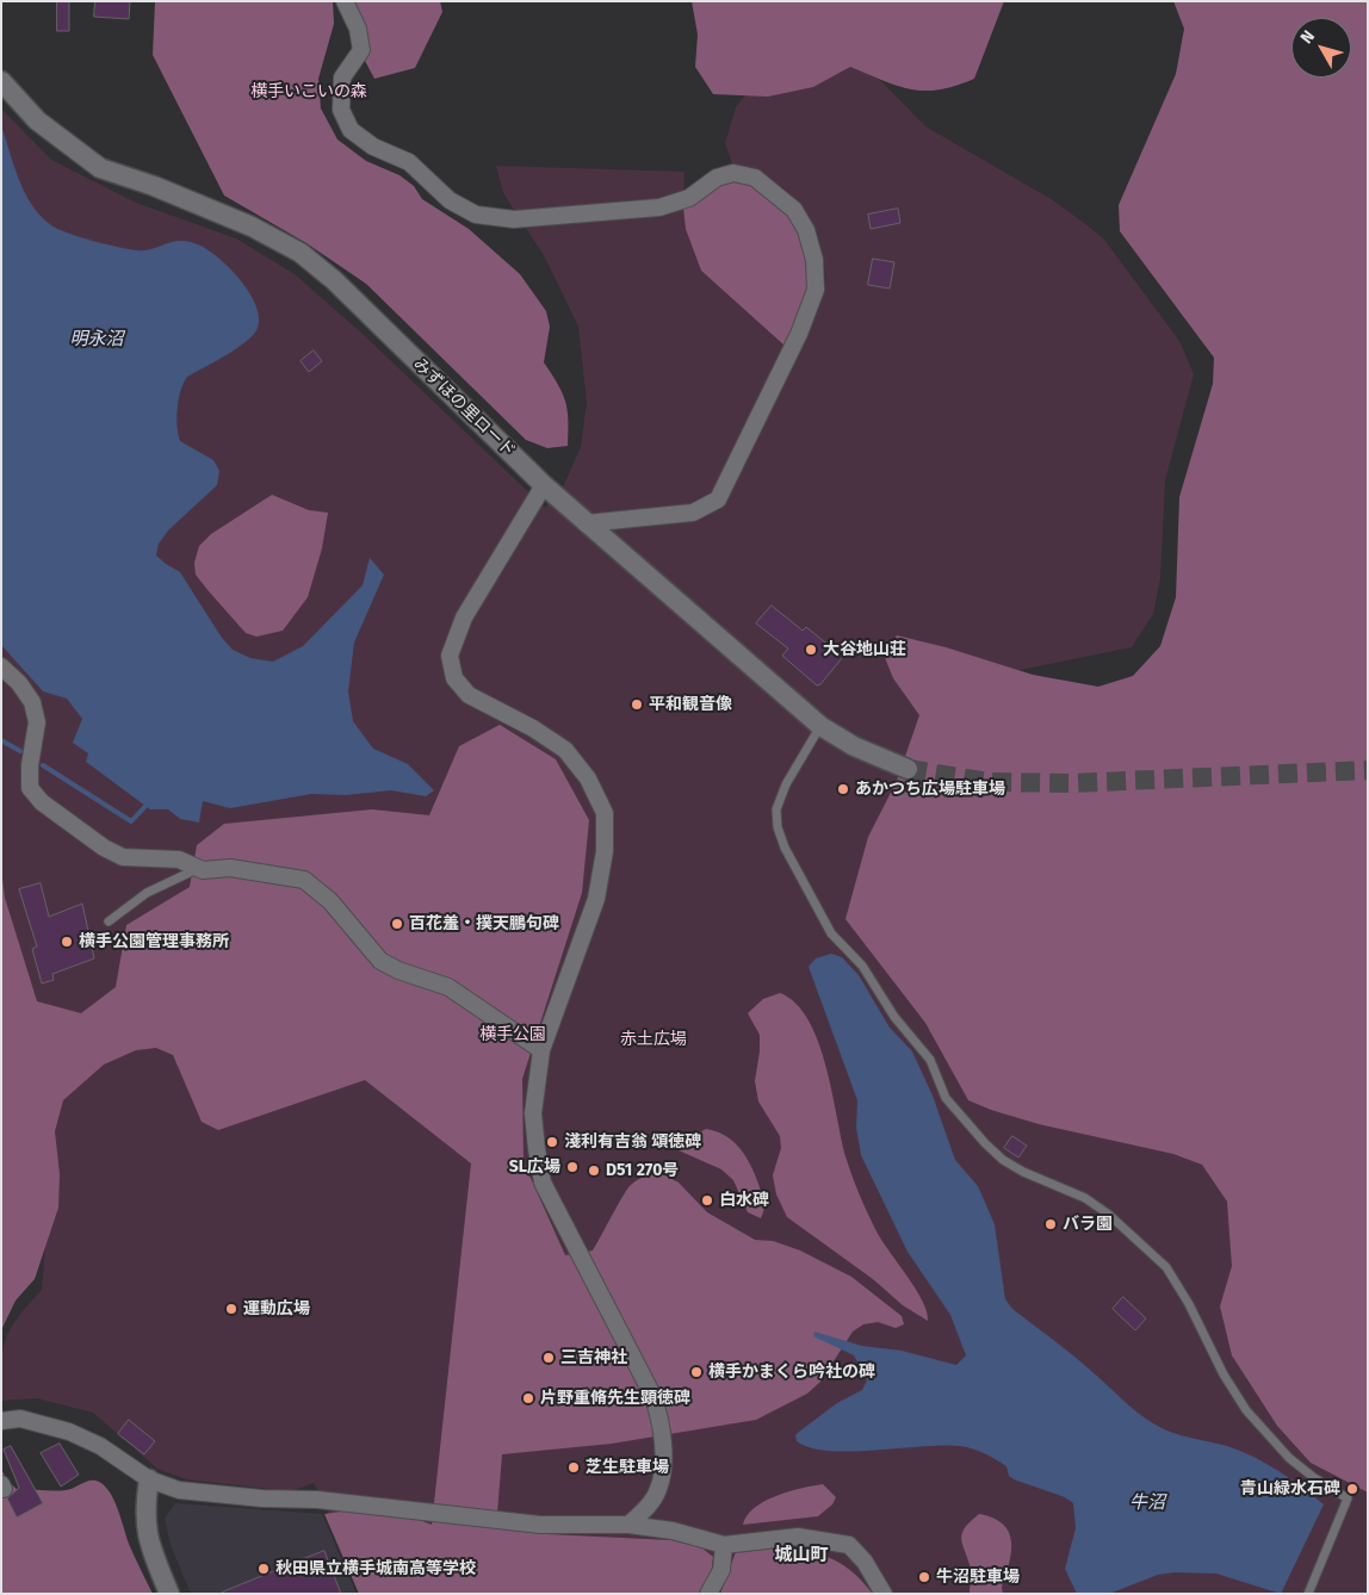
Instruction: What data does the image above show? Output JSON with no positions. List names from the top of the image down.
{
  "streets": {
    "street": ["みずほの里ロード"]
  },
  "districts": ["城山町"],
  "water": ["明永沼", "牛沼"],
  "parks": ["横手いこいの森", "横手公園", "赤土広場"],
  "places": [
    "大谷地山荘",
    "平和観音像",
    "あかつち広場駐車場",
    "百花羞・撲天鵬句碑",
    "横手公園管理事務所",
    "淺利有吉翁 頌徳碑",
    "SL広場",
    "D51 270号",
    "白水碑",
    "バラ園",
    "運動広場",
    "三吉神社",
    "横手かまくら吟社の碑",
    "片野重脩先生顕徳碑",
    "芝生駐車場",
    "青山緑水石碑",
    "秋田県立横手城南高等学校",
    "牛沼駐車場"
  ],
  "north": "top left"
}
